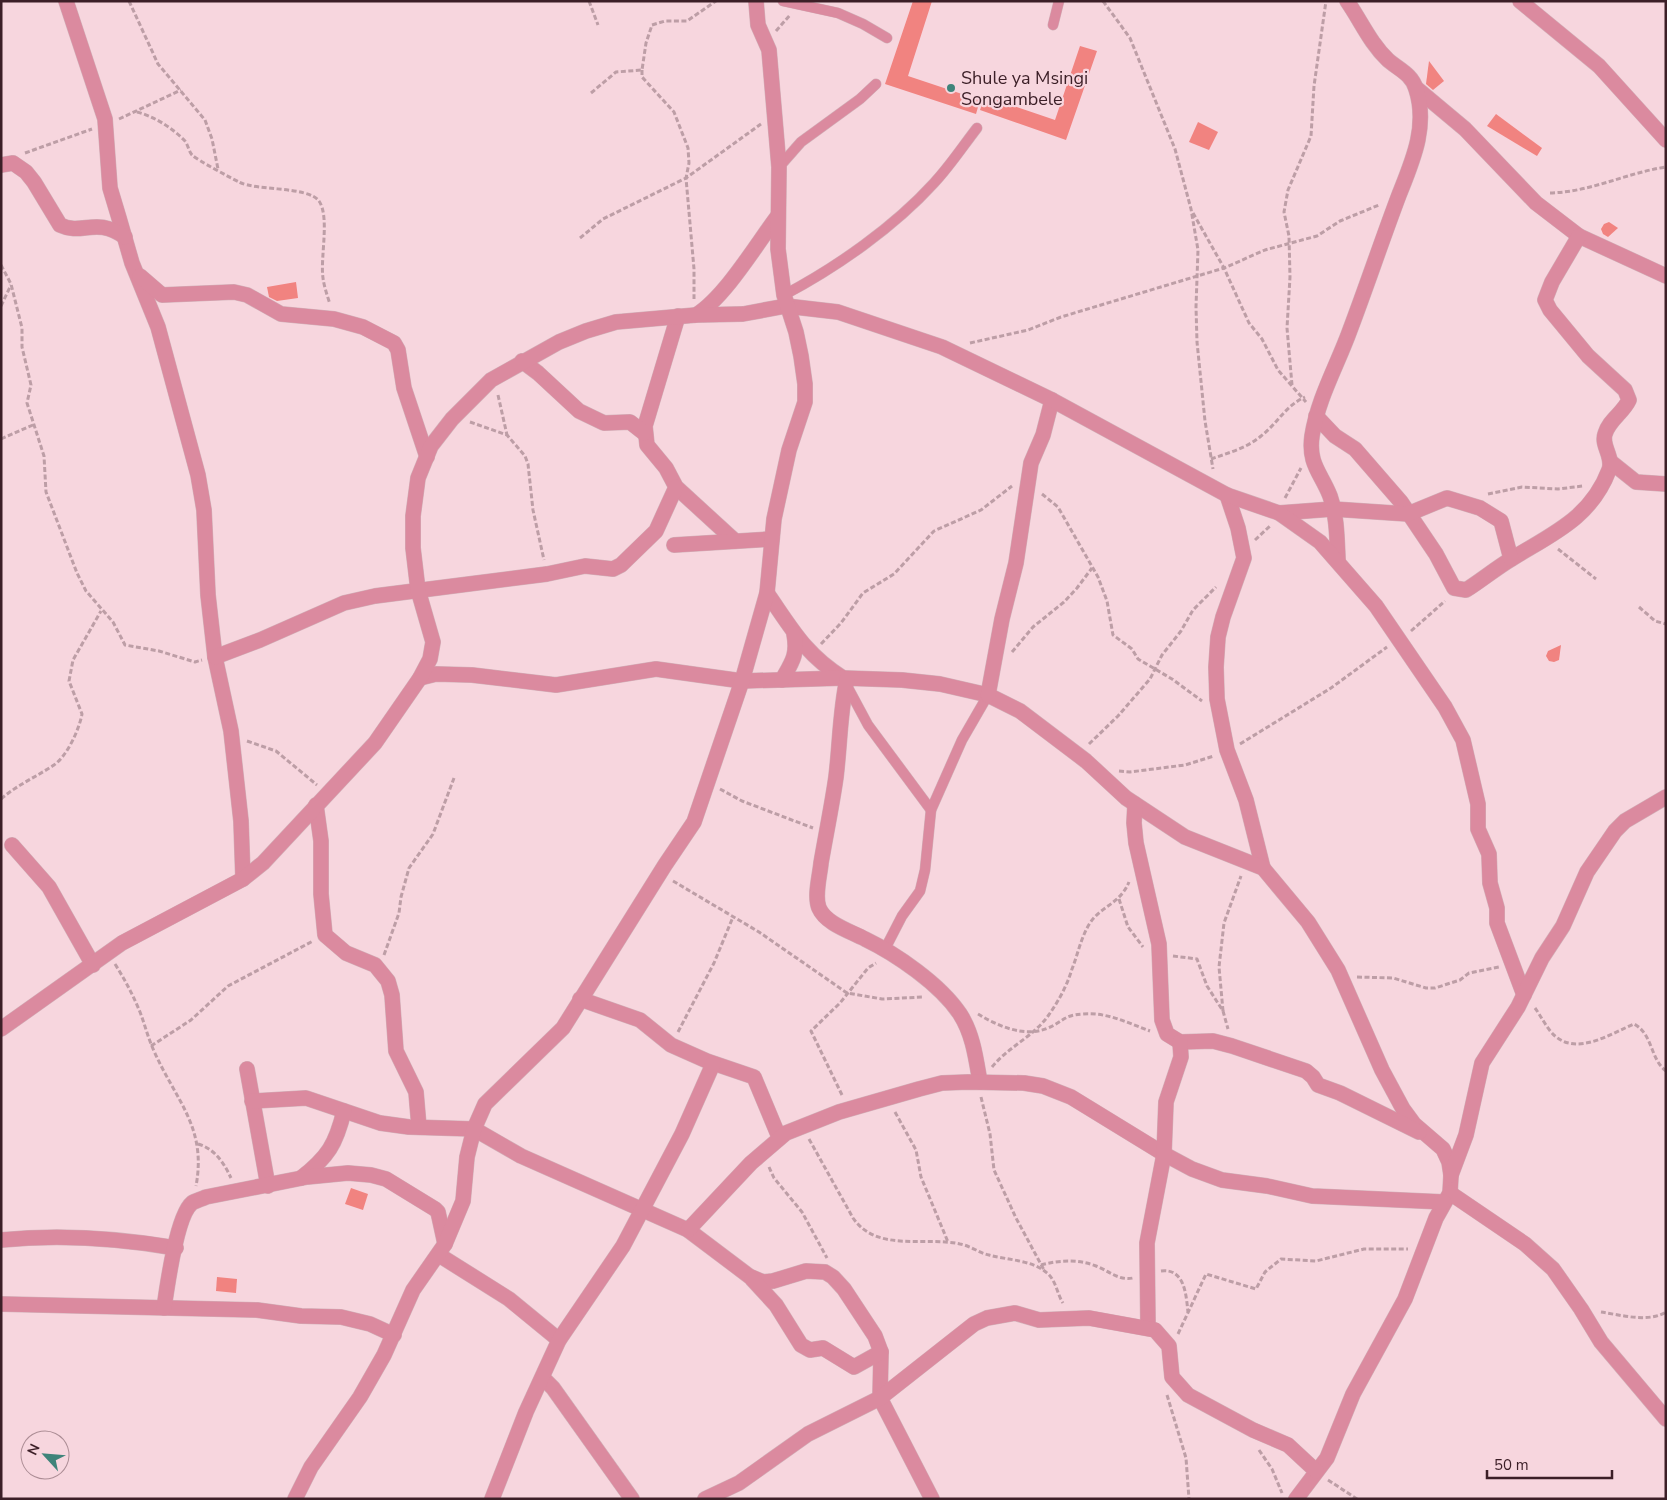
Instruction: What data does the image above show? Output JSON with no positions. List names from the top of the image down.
{
  "places": ["Shule ya Msingi Songambele"],
  "scale_bar": "50 m",
  "north": "top left"
}
